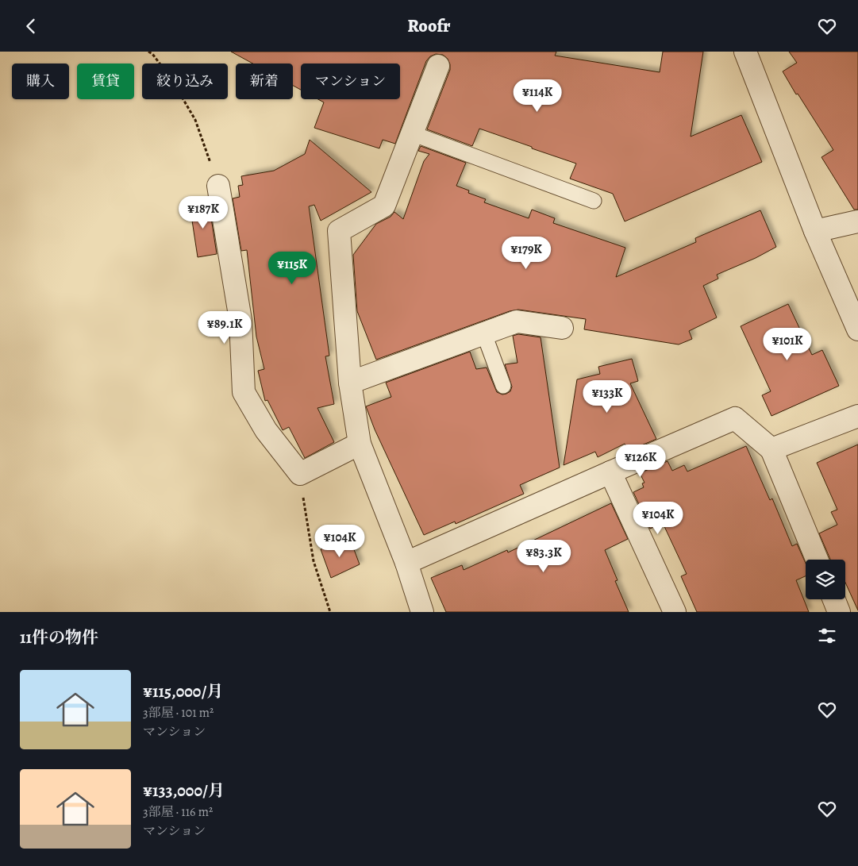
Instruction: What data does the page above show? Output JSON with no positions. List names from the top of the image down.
{
  "page": {
    "header": "Roofr",
    "chip": [
      "購入",
      "賃貸",
      "絞り込み",
      "新着",
      "マンション"
    ],
    "price": [
      "¥114K",
      "¥187K",
      "¥179K",
      "¥115K",
      "¥89.1K",
      "¥101K",
      "¥133K",
      "¥126K",
      "¥104K",
      "¥104K",
      "¥83.3K"
    ],
    "heading": "11件の物件",
    "list": [
      {
        "name": "¥115,000/月",
        "note": "3部屋 · 101 m² · マンション"
      },
      {
        "name": "¥133,000/月",
        "note": "3部屋 · 116 m² · マンション"
      }
    ]
  }
}
